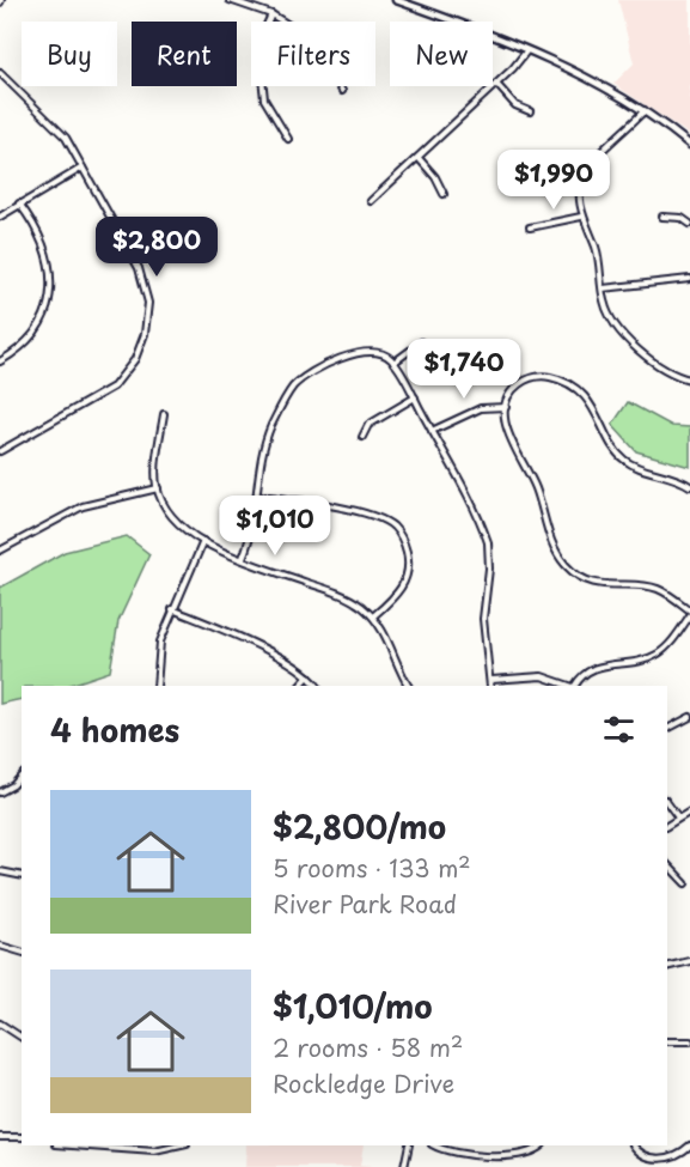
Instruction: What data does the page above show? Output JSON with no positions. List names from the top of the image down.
{
  "page": {
    "chip": [
      "Buy",
      "Rent",
      "Filters",
      "New"
    ],
    "price": [
      "$1,990",
      "$2,800",
      "$1,740",
      "$1,010"
    ],
    "heading": "4 homes",
    "list": [
      {
        "name": "$2,800/mo",
        "note": "5 rooms · 133 m² · River Park Road"
      },
      {
        "name": "$1,010/mo",
        "note": "2 rooms · 58 m² · Rockledge Drive"
      }
    ]
  }
}
